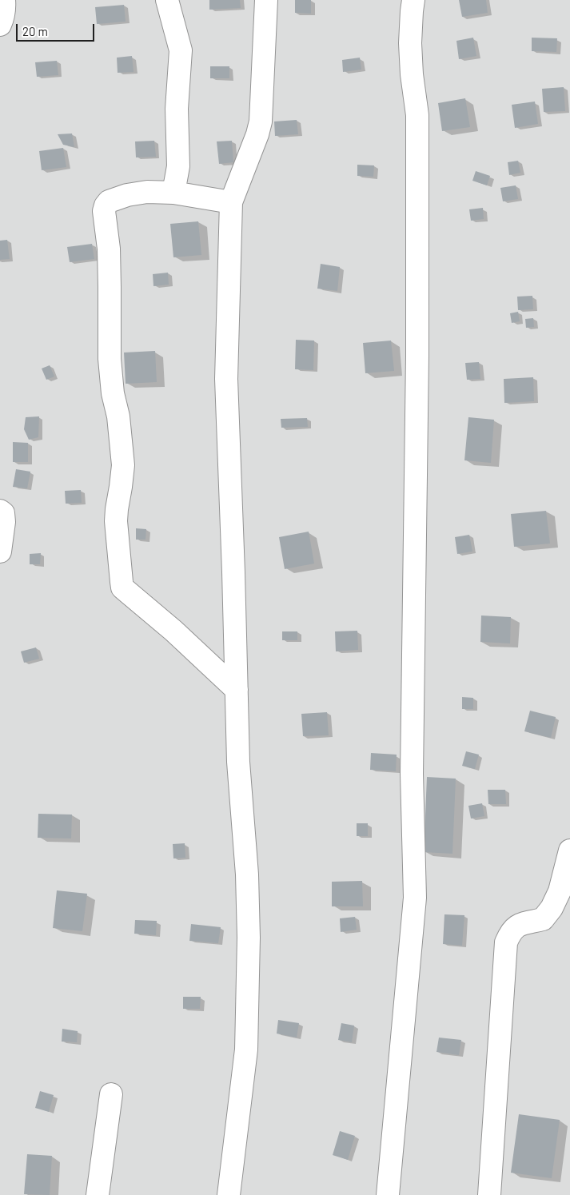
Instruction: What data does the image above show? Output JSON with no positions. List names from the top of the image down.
{
  "scale_bar": "20 m"
}
